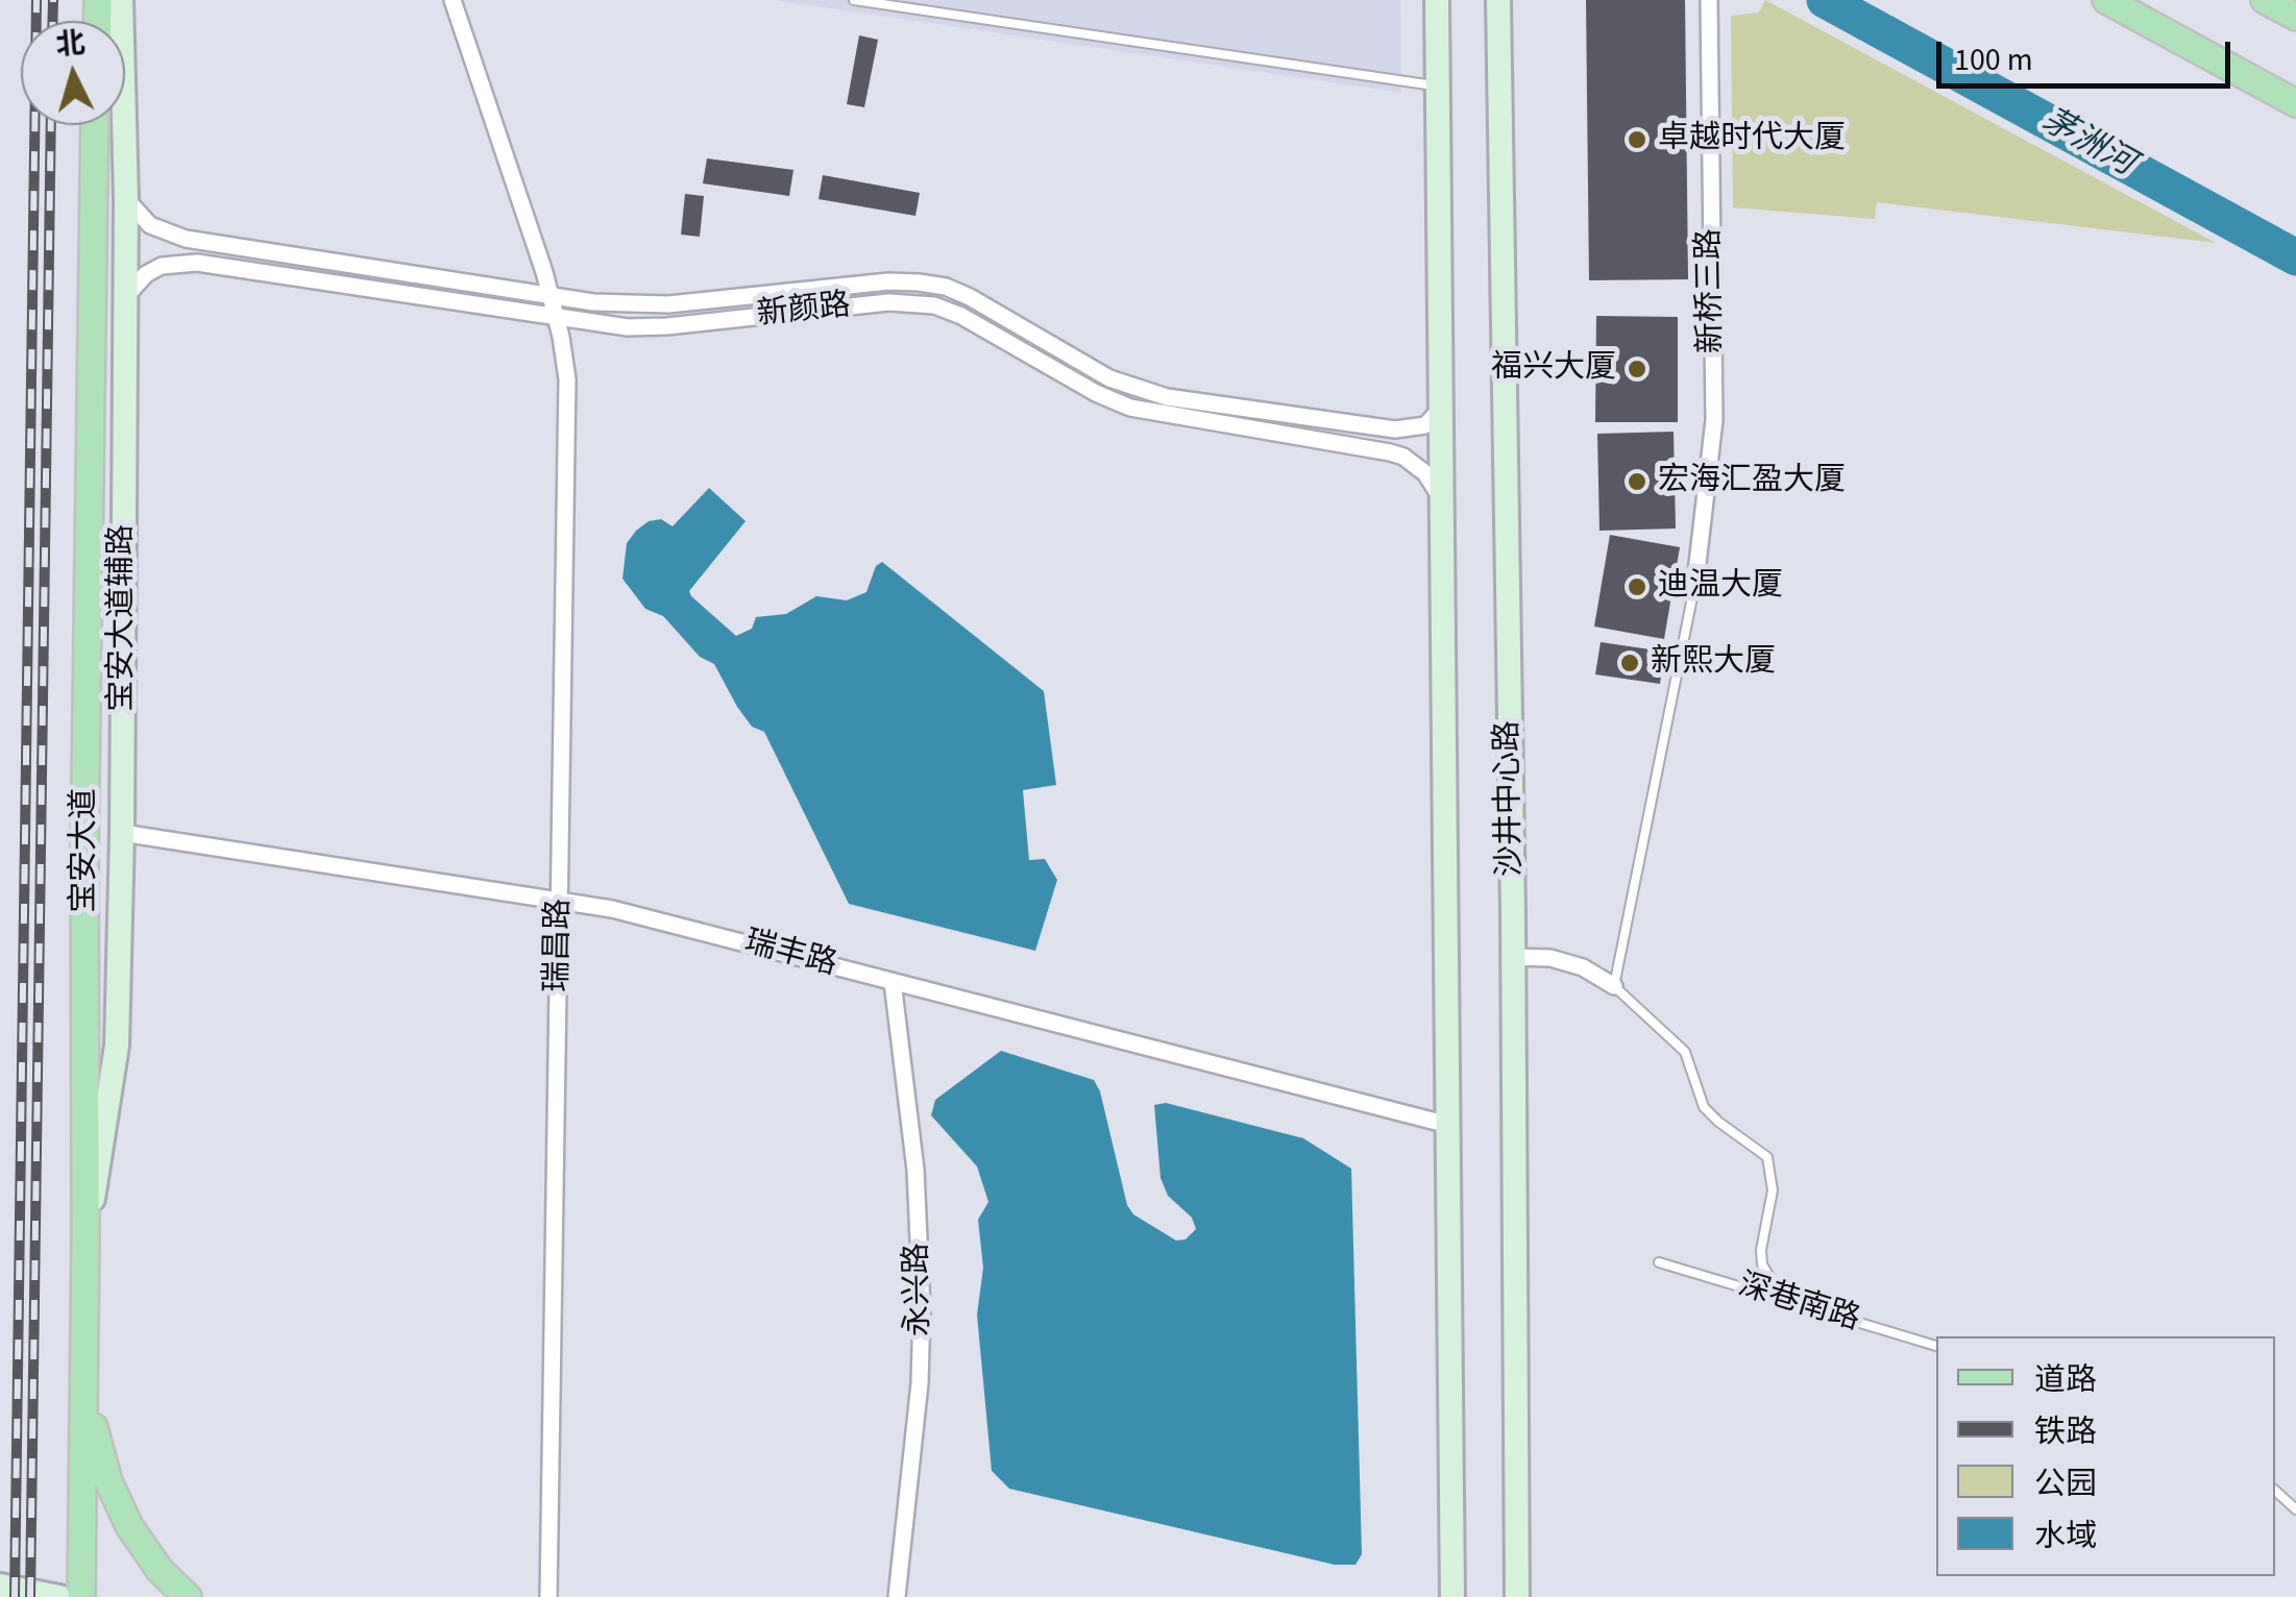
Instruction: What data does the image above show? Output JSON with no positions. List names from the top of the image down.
{
  "streets": {
    "main road": ["宝安大道"],
    "street": [
      "新桥三路",
      "新颜路",
      "宝安大道辅路",
      "沙井中心路",
      "瑞昌路",
      "瑞丰路",
      "永兴路"
    ],
    "lane": ["深巷南路"]
  },
  "crossings": [
    ["新颜路", "宝安大道辅路"],
    ["新颜路", "沙井中心路"],
    ["新颜路", "瑞昌路"],
    ["宝安大道辅路", "宝安大道"],
    ["宝安大道辅路", "瑞丰路"],
    ["沙井中心路", "瑞丰路"],
    ["瑞昌路", "瑞丰路"],
    ["瑞丰路", "永兴路"]
  ],
  "water": ["茅洲河"],
  "places": [
    "卓越时代大厦",
    "福兴大厦",
    "宏海汇盈大厦",
    "迪温大厦",
    "新熙大厦"
  ],
  "legend": [
    "道路",
    "铁路",
    "公园",
    "水域"
  ],
  "scale_bar": "100 m",
  "north": "top"
}
